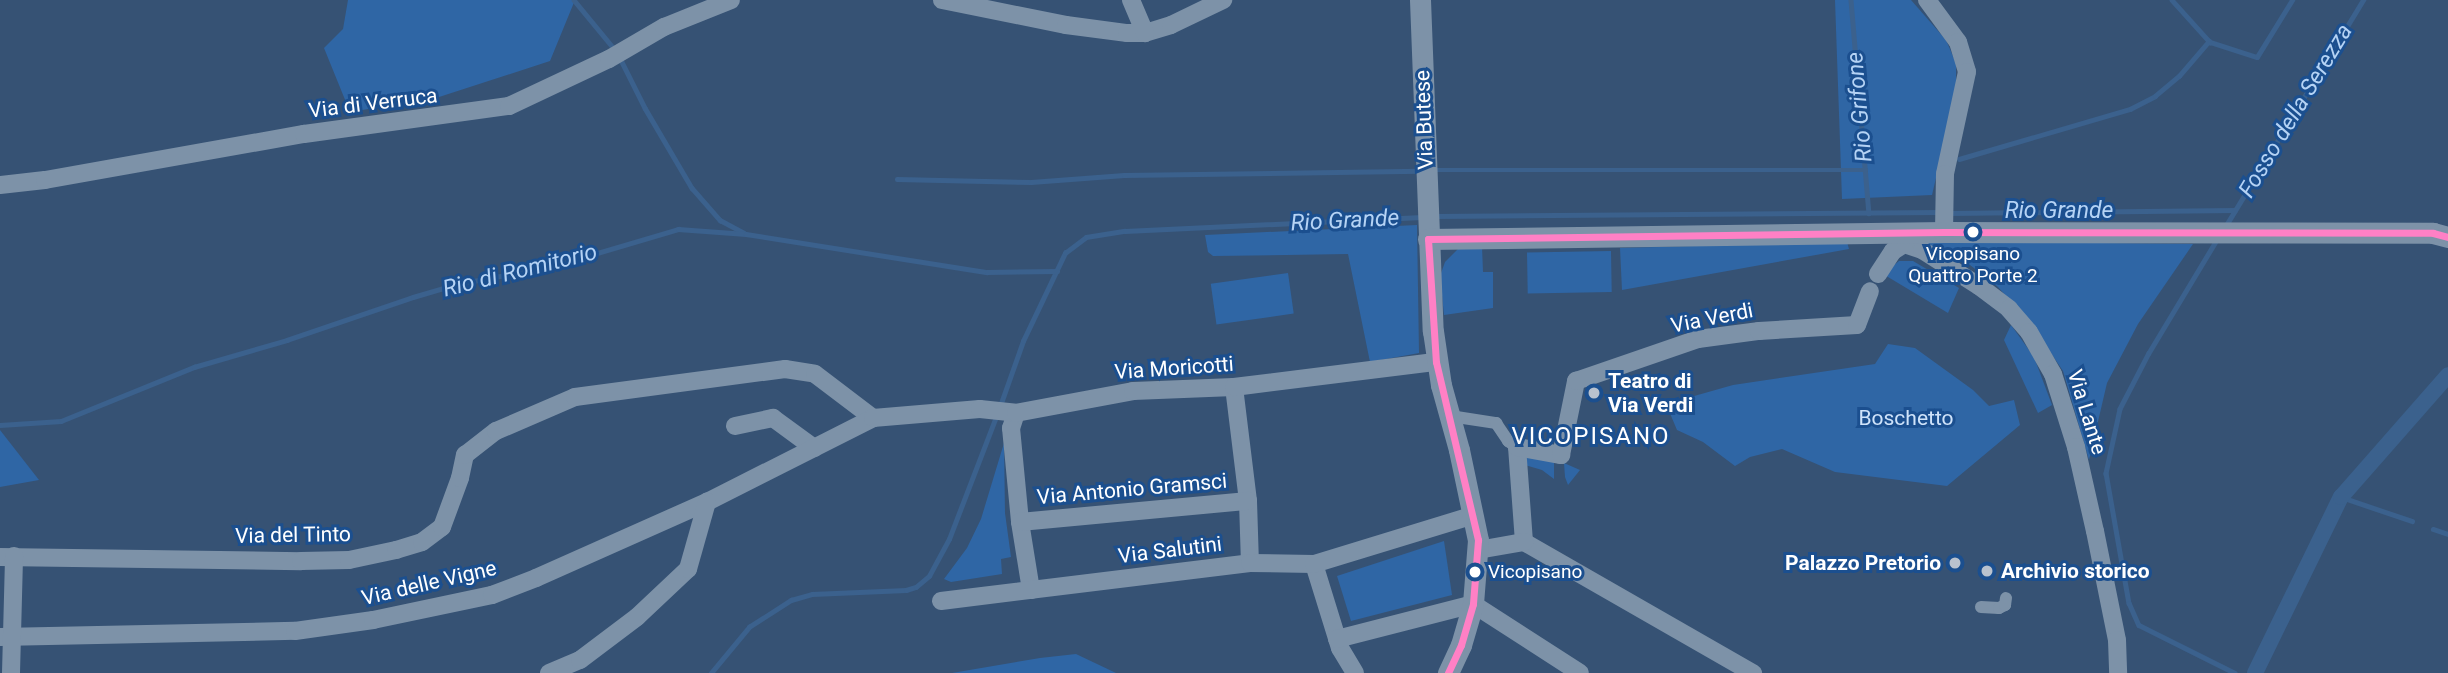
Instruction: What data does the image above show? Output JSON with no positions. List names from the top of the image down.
{
  "streets": {
    "street": [
      "Via di Verruca",
      "Via Butese",
      "Via Verdi",
      "Via Moricotti",
      "Via Lante",
      "Via Antonio Gramsci",
      "Via del Tinto",
      "Via Salutini",
      "Via delle Vigne"
    ]
  },
  "crossings": [
    ["Via Butese", "Via Moricotti"],
    ["Via Butese", "Via Salutini"],
    ["Via Moricotti", "Via del Tinto"],
    ["Via Moricotti", "Via delle Vigne"],
    ["Via del Tinto", "Via delle Vigne"]
  ],
  "districts": ["VICOPISANO"],
  "water": [
    "Rio Grifone",
    "Fosso della Serezza",
    "Rio Grande",
    "Rio di Romitorio"
  ],
  "parks": ["Boschetto"],
  "places": [
    "Vicopisano Quattro Porte 2",
    "Teatro di Via Verdi",
    "Palazzo Pretorio",
    "Archivio storico",
    "Vicopisano"
  ]
}
